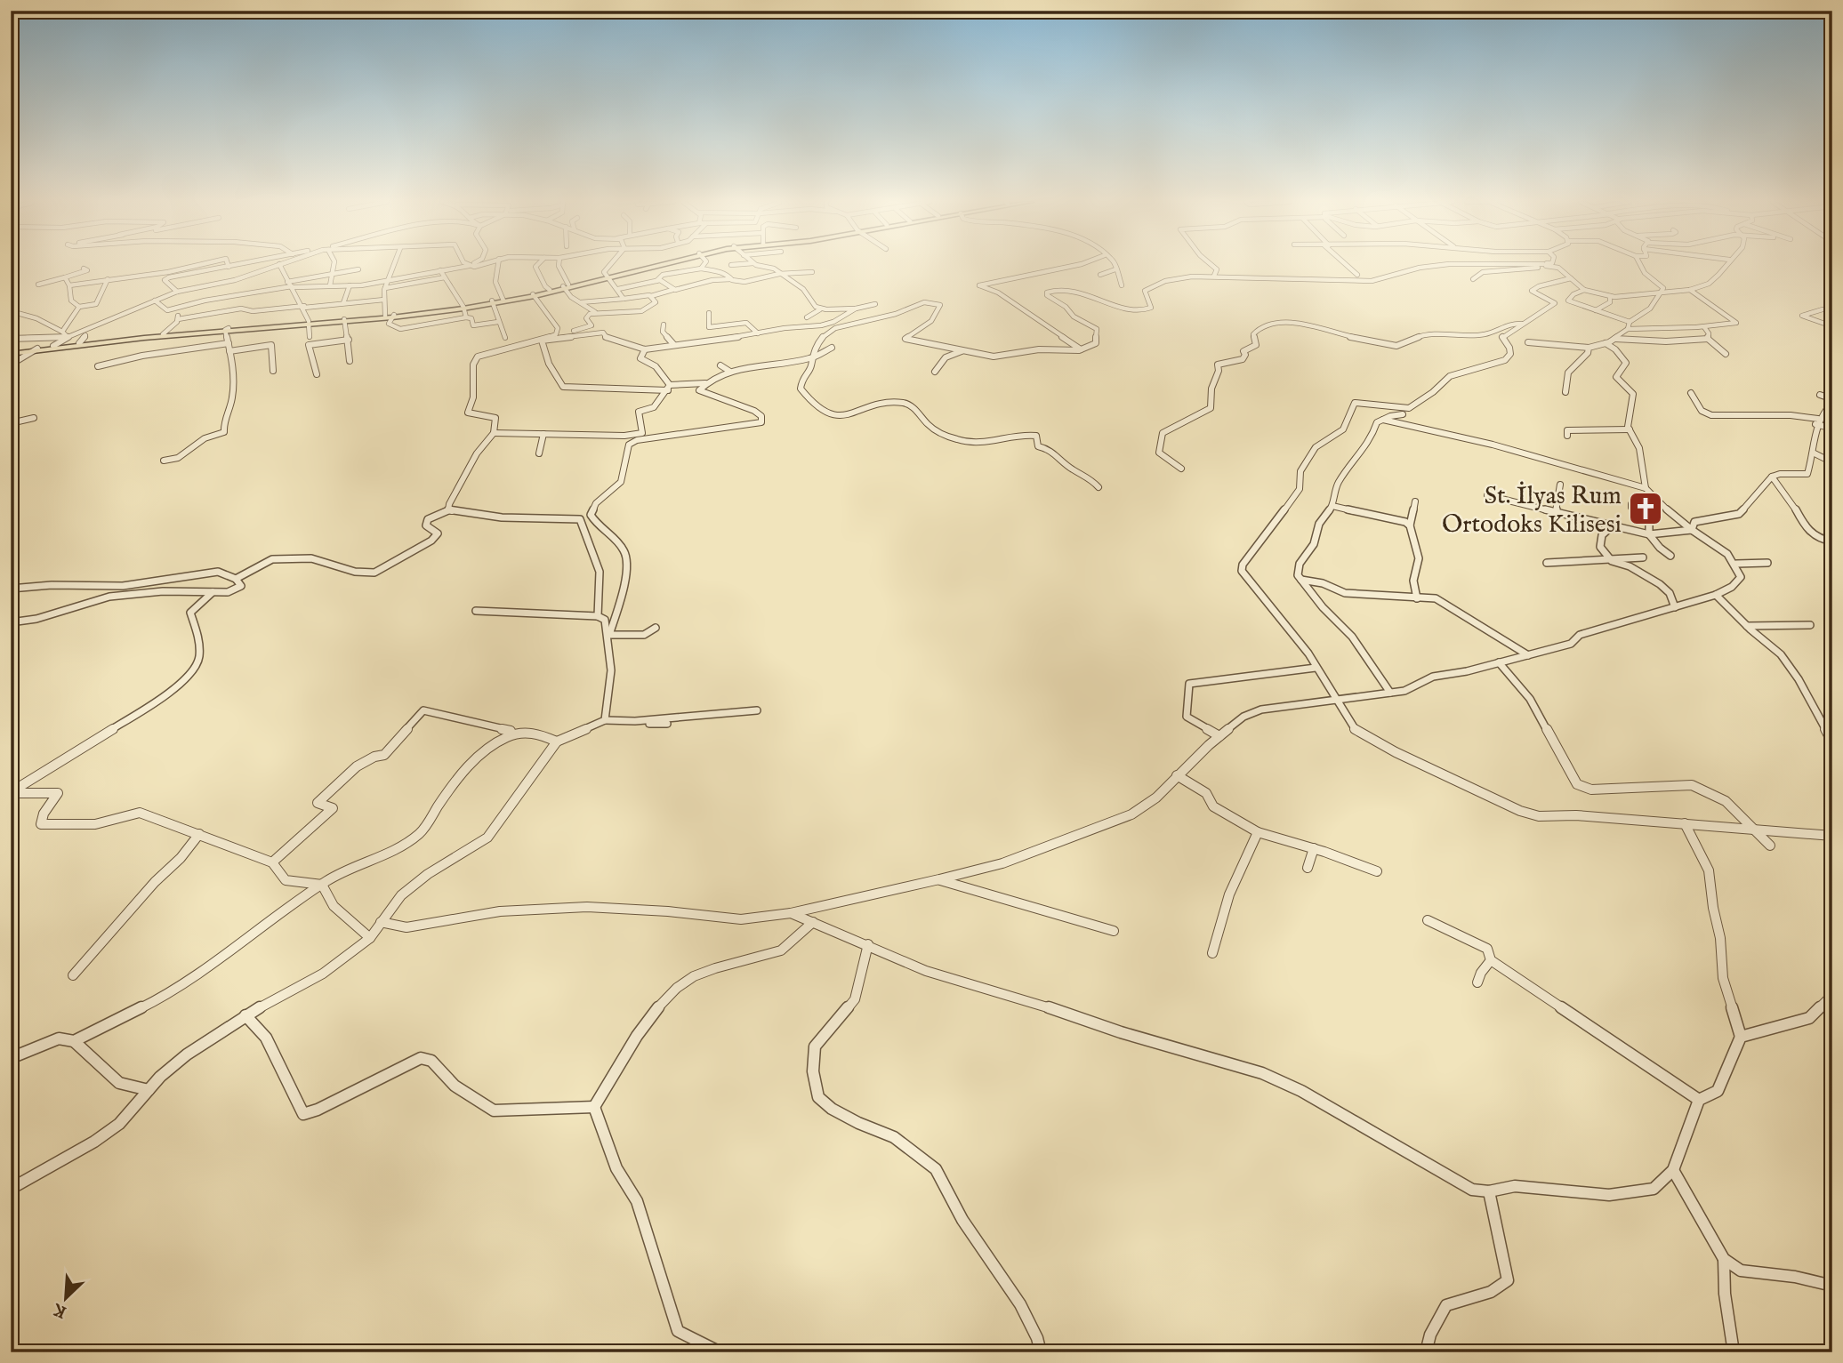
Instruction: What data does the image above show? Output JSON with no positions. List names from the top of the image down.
{
  "places": {
    "church": ["St. İlyas Rum Ortodoks Kilisesi"]
  },
  "north": "bottom left"
}
